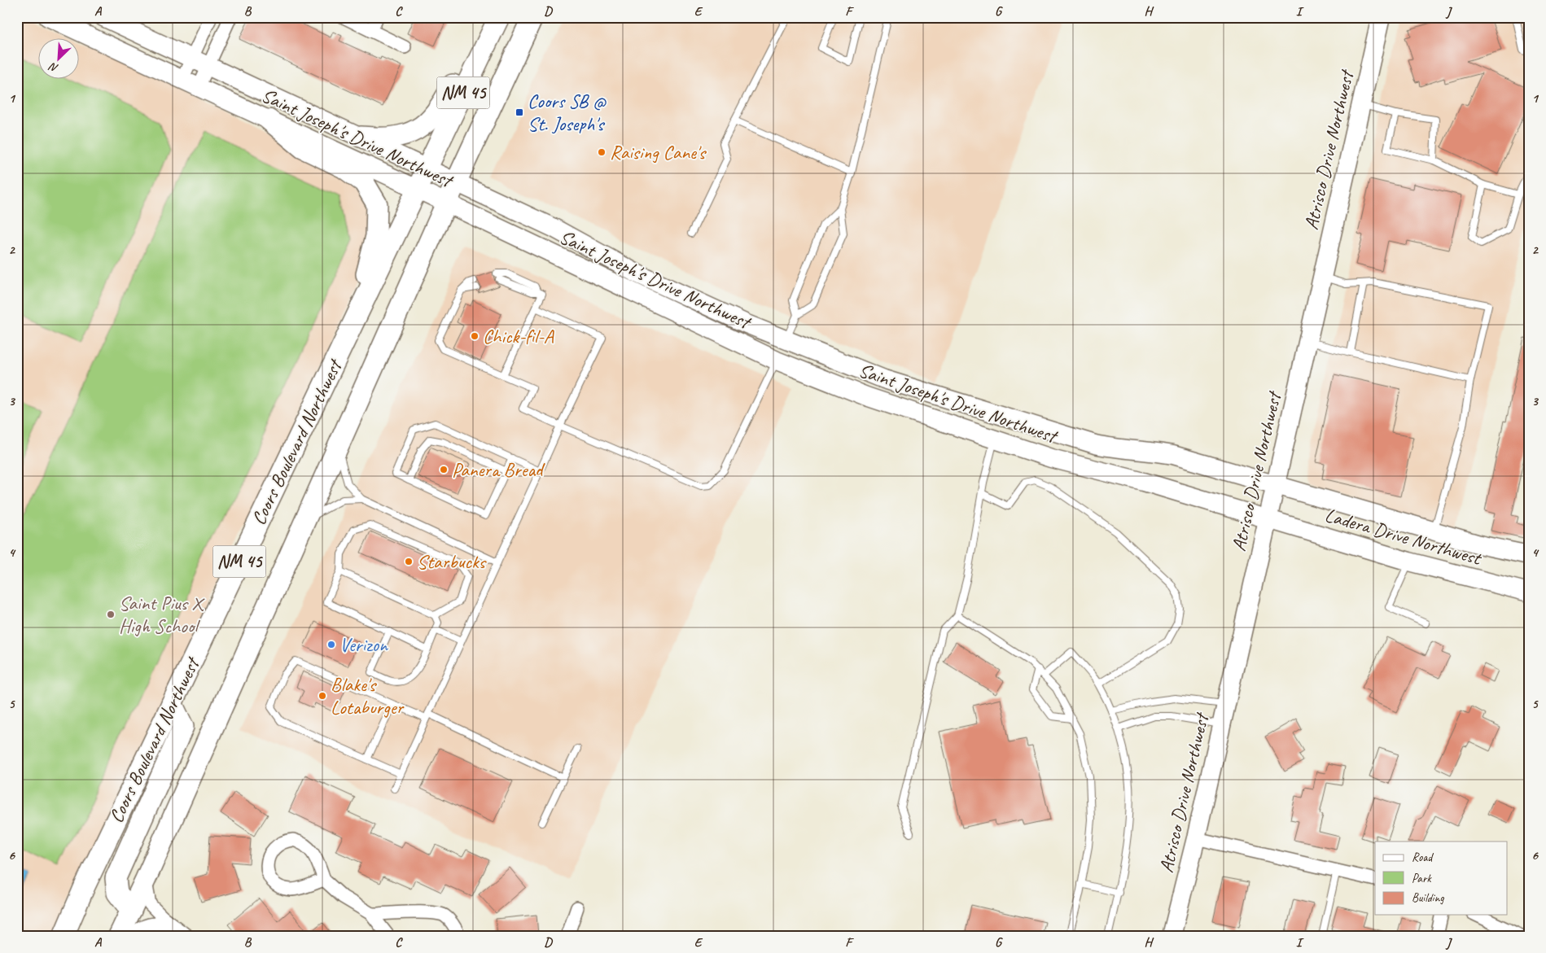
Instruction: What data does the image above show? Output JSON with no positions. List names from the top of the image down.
{
  "streets": {
    "main road": ["NM 45", "Coors Boulevard Northwest"],
    "street": ["Saint Joseph's Drive Northwest", "Atrisco Drive Northwest", "Ladera Drive Northwest"]
  },
  "crossings": [
    ["Saint Joseph's Drive Northwest", "Atrisco Drive Northwest"],
    ["Saint Joseph's Drive Northwest", "Coors Boulevard Northwest"],
    ["Saint Joseph's Drive Northwest", "Ladera Drive Northwest"],
    ["Atrisco Drive Northwest", "Ladera Drive Northwest"]
  ],
  "places": {
    "transit": ["Coors SB @ St. Joseph's"],
    "other": [
      "Raising Cane's",
      "Chick-fil-A",
      "Panera Bread",
      "Starbucks",
      "Saint Pius X High School",
      "Verizon",
      "Blake's Lotaburger"
    ]
  },
  "legend": ["Road", "Park", "Building"],
  "north": "bottom left",
  "grid": {
    "columns": [
      "A",
      "B",
      "C",
      "D",
      "E",
      "F",
      "G",
      "H",
      "I",
      "J"
    ],
    "rows": [
      "1",
      "2",
      "3",
      "4",
      "5",
      "6"
    ]
  }
}
